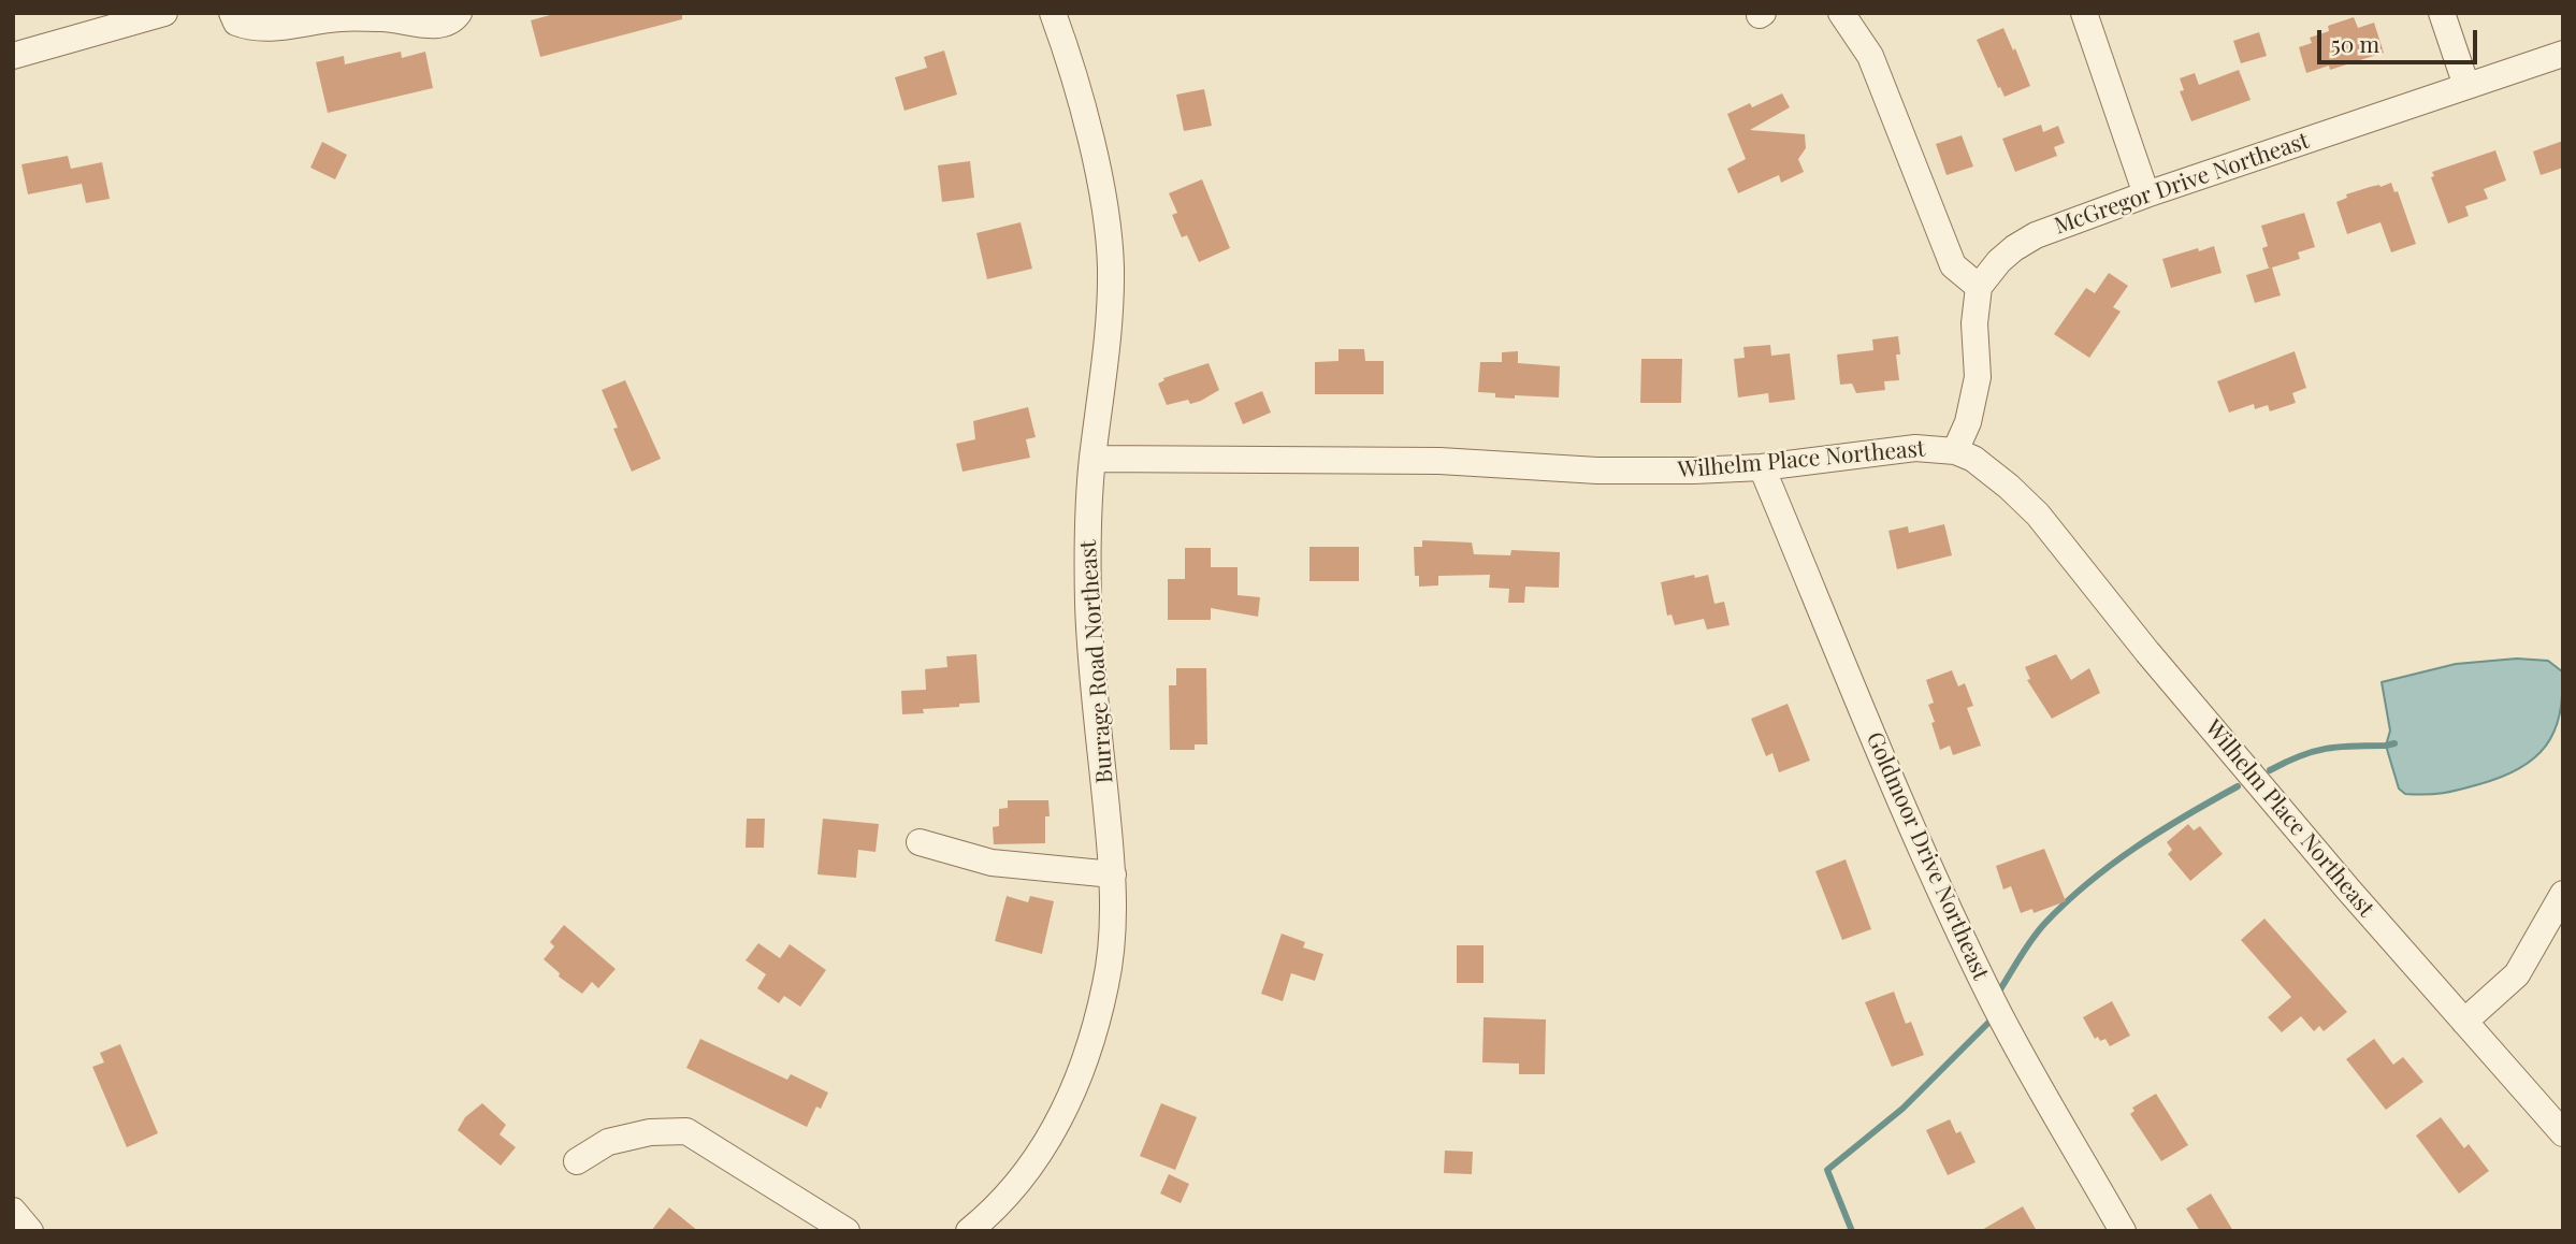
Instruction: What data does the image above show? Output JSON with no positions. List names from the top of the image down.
{
  "streets": {
    "street": [
      "McGregor Drive Northeast",
      "Wilhelm Place Northeast",
      "Burrage Road Northeast",
      "Goldmoor Drive Northeast"
    ]
  },
  "crossings": [
    ["Wilhelm Place Northeast", "Burrage Road Northeast"],
    ["Wilhelm Place Northeast", "Goldmoor Drive Northeast"]
  ],
  "scale_bar": "50 m"
}
